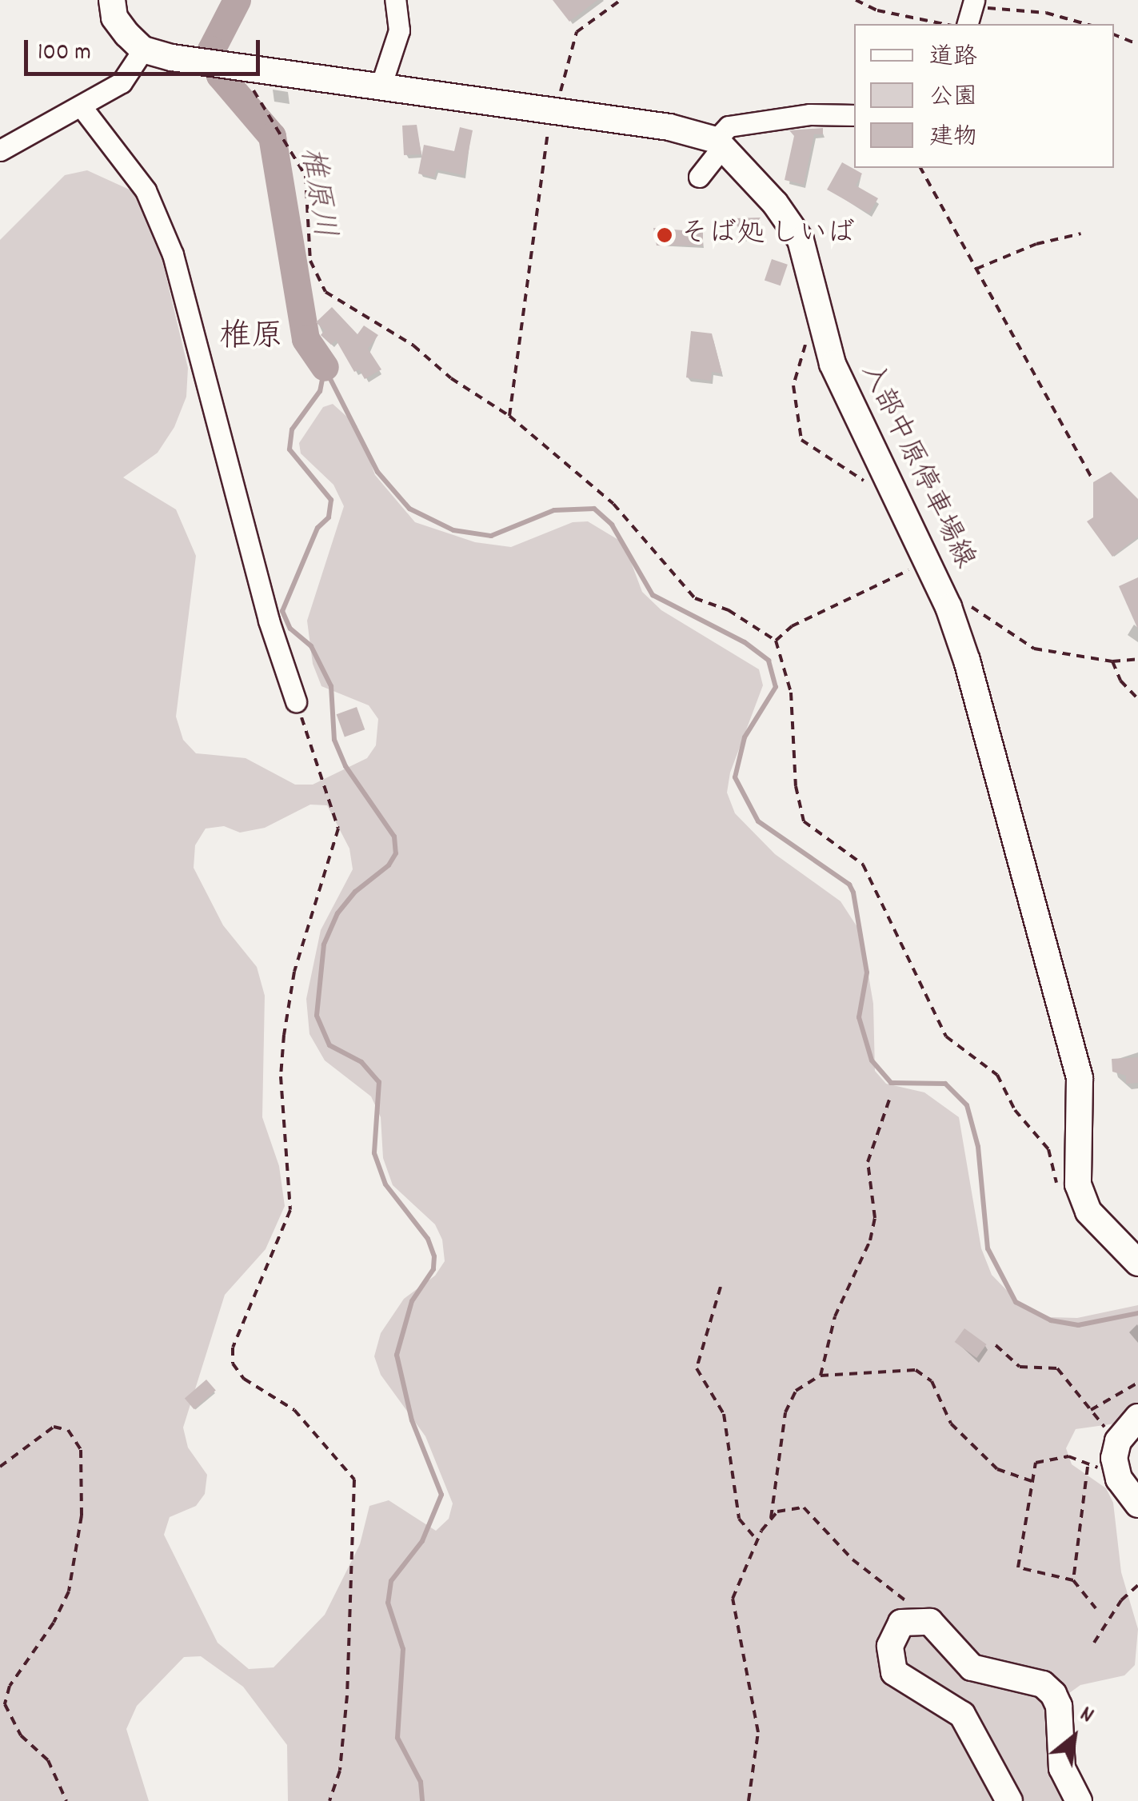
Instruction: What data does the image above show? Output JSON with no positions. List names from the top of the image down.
{
  "streets": {
    "main road": ["入部中原停車場線"]
  },
  "districts": ["椎原"],
  "water": ["椎原川"],
  "places": ["そば処 しいば"],
  "legend": ["道路", "公園", "建物"],
  "scale_bar": "100 m",
  "north": "top right"
}
